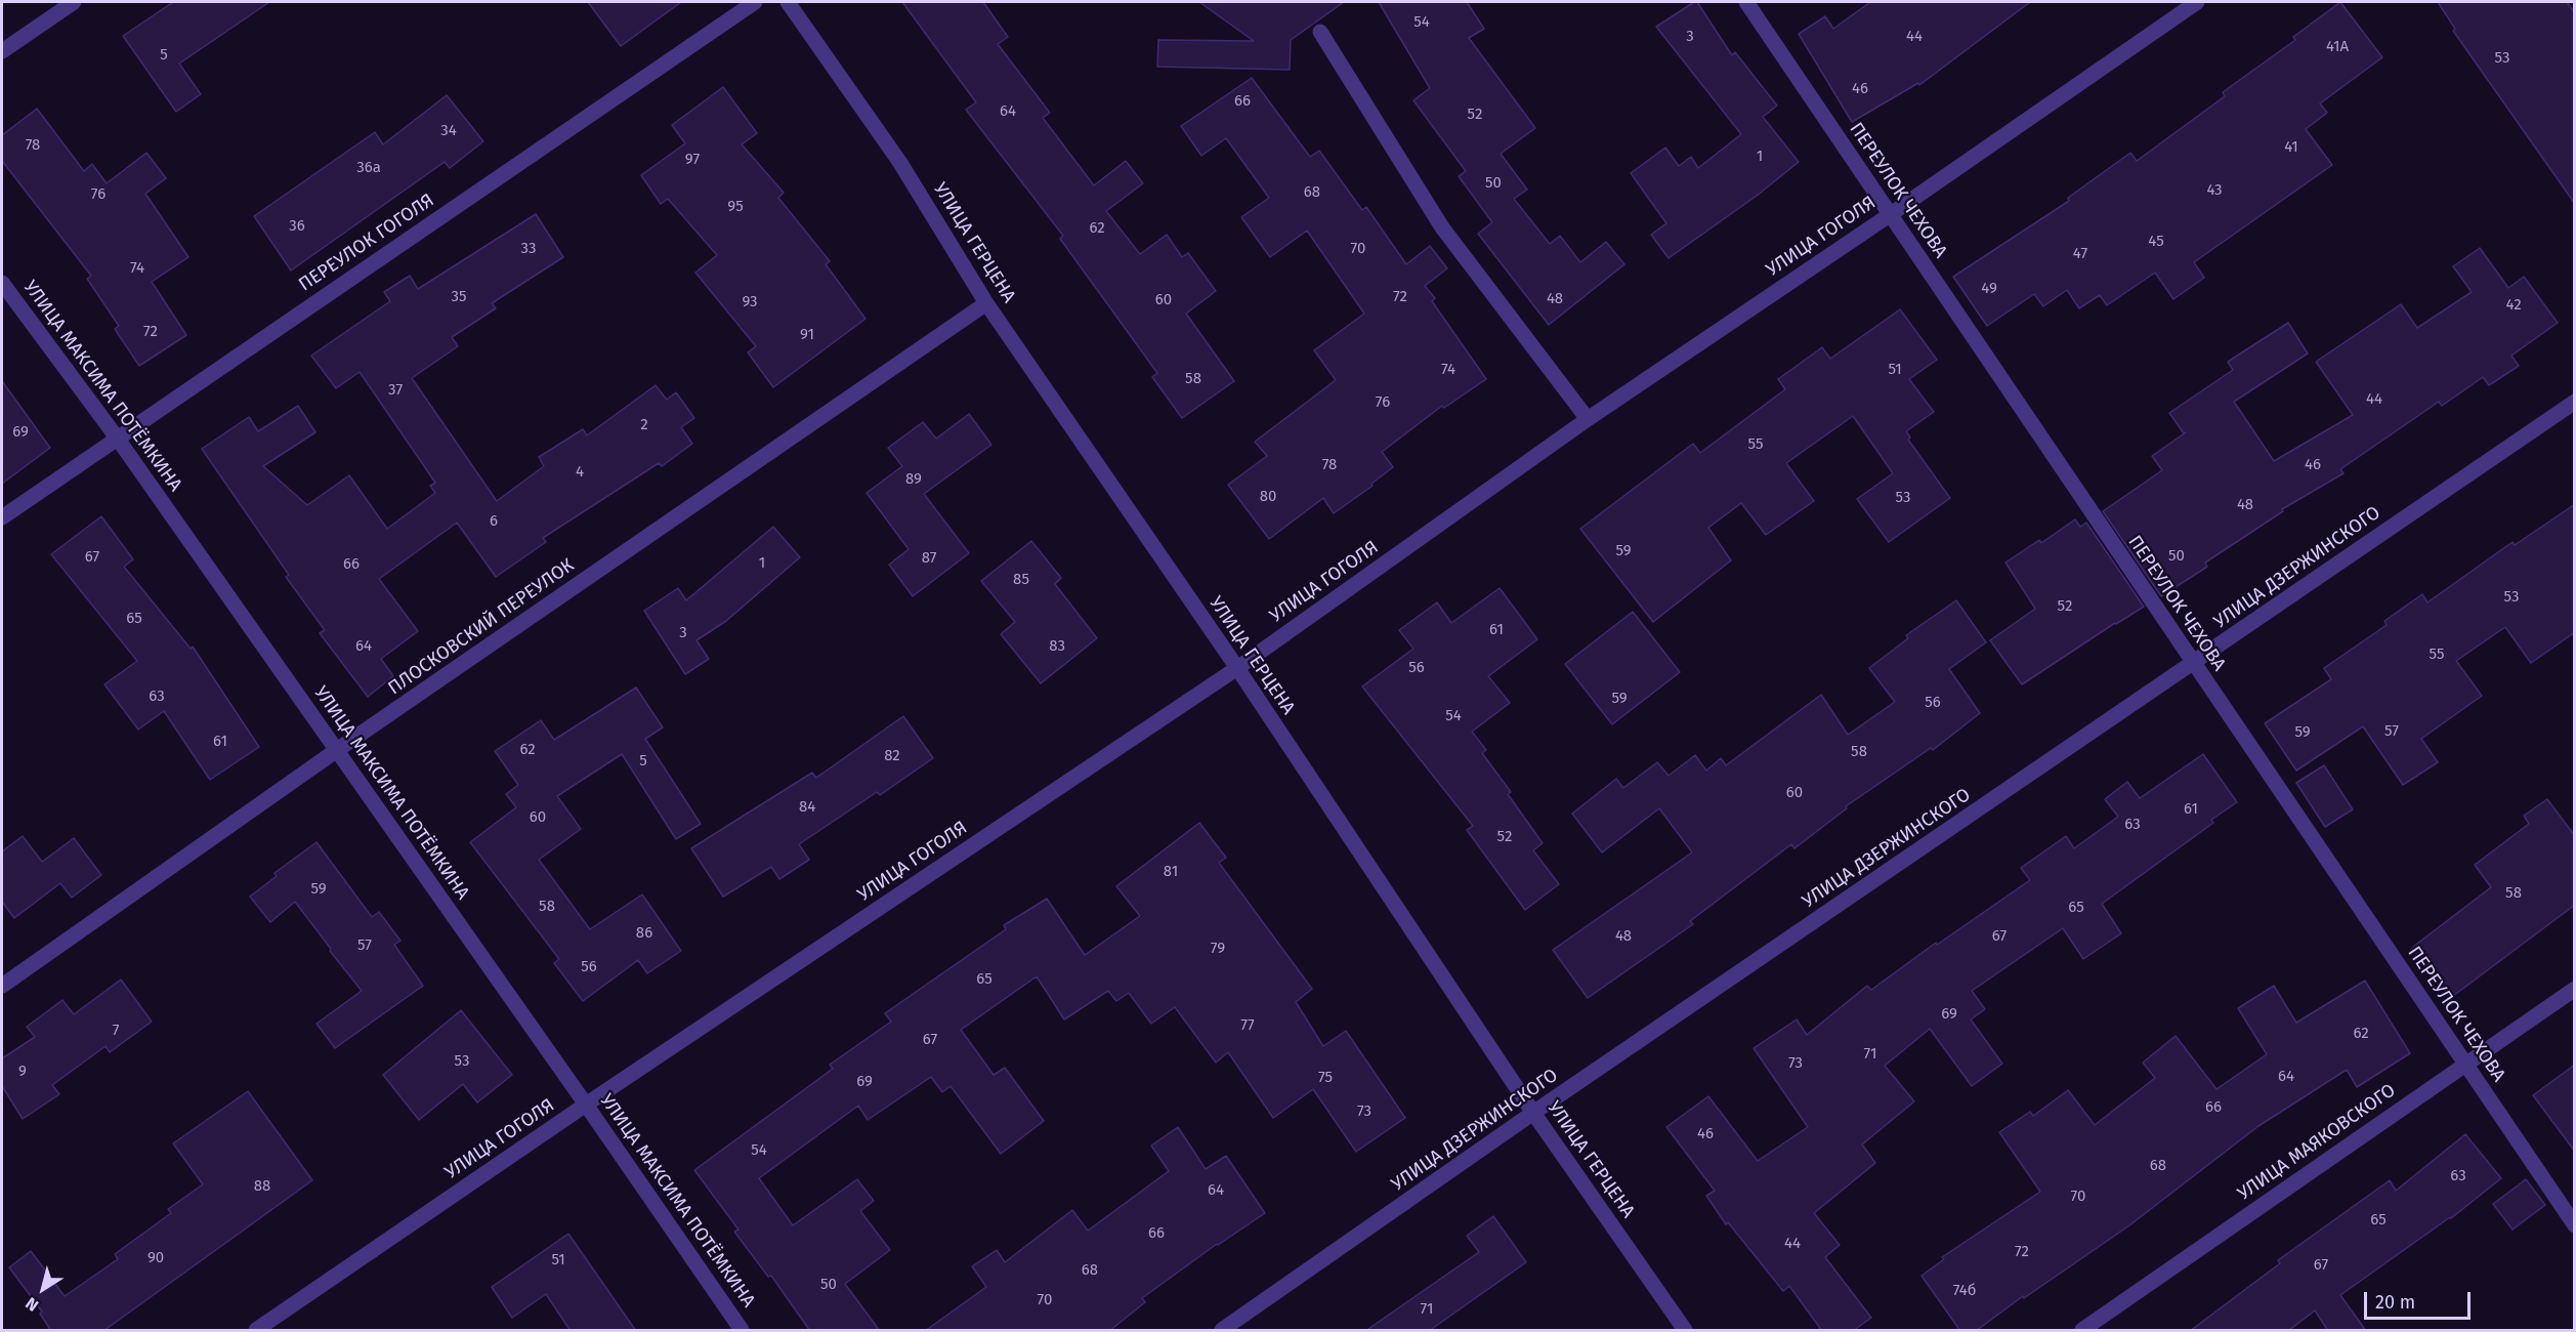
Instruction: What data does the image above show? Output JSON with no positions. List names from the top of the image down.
{
  "streets": {
    "street": [
      "ПЕРЕУЛОК ЧЕХОВА",
      "УЛИЦА ГОГОЛЯ",
      "ПЕРЕУЛОК ГОГОЛЯ",
      "УЛИЦА ГЕРЦЕНА",
      "УЛИЦА МАКСИМА ПОТЁМКИНА",
      "УЛИЦА ДЗЕРЖИНСКОГО",
      "ПЛОСКОВСКИЙ ПЕРЕУЛОК",
      "УЛИЦА МАЯКОВСКОГО"
    ]
  },
  "crossings": [
    ["ПЕРЕУЛОК ЧЕХОВА", "УЛИЦА ГОГОЛЯ"],
    ["ПЕРЕУЛОК ЧЕХОВА", "УЛИЦА ДЗЕРЖИНСКОГО"],
    ["ПЕРЕУЛОК ЧЕХОВА", "УЛИЦА МАЯКОВСКОГО"],
    ["УЛИЦА ГОГОЛЯ", "УЛИЦА ГЕРЦЕНА"],
    ["УЛИЦА ГОГОЛЯ", "УЛИЦА МАКСИМА ПОТЁМКИНА"],
    ["ПЕРЕУЛОК ГОГОЛЯ", "УЛИЦА МАКСИМА ПОТЁМКИНА"],
    ["УЛИЦА ГЕРЦЕНА", "УЛИЦА ДЗЕРЖИНСКОГО"],
    ["УЛИЦА ГЕРЦЕНА", "ПЛОСКОВСКИЙ ПЕРЕУЛОК"],
    ["УЛИЦА МАКСИМА ПОТЁМКИНА", "ПЛОСКОВСКИЙ ПЕРЕУЛОК"]
  ],
  "house_numbers": [
    "54",
    "3",
    "44",
    "41А",
    "5",
    "53",
    "46",
    "66",
    "64",
    "52",
    "34",
    "78",
    "41",
    "1",
    "97",
    "36а",
    "50",
    "43",
    "68",
    "76",
    "95",
    "36",
    "62",
    "45",
    "33",
    "70",
    "47",
    "74",
    "49",
    "35",
    "72",
    "48",
    "60",
    "93",
    "42",
    "72",
    "91",
    "74",
    "51",
    "58",
    "37",
    "44",
    "76",
    "2",
    "69",
    "55",
    "78",
    "46",
    "4",
    "89",
    "80",
    "53",
    "48",
    "6",
    "59",
    "50",
    "67",
    "87",
    "1",
    "66",
    "85",
    "53",
    "52",
    "65",
    "61",
    "3",
    "64",
    "83",
    "55",
    "56",
    "63",
    "59",
    "56",
    "54",
    "57",
    "59",
    "61",
    "62",
    "58",
    "82",
    "5",
    "60",
    "84",
    "61",
    "60",
    "63",
    "52",
    "81",
    "59",
    "58",
    "58",
    "65",
    "86",
    "48",
    "67",
    "57",
    "79",
    "56",
    "65",
    "69",
    "77",
    "7",
    "62",
    "67",
    "71",
    "53",
    "73",
    "9",
    "64",
    "75",
    "69",
    "66",
    "73",
    "46",
    "54",
    "68",
    "63",
    "88",
    "64",
    "70",
    "65",
    "66",
    "44",
    "72",
    "90",
    "51",
    "67",
    "68",
    "50",
    "74б",
    "70",
    "71"
  ],
  "scale_bar": "20 m",
  "north": "bottom left"
}
